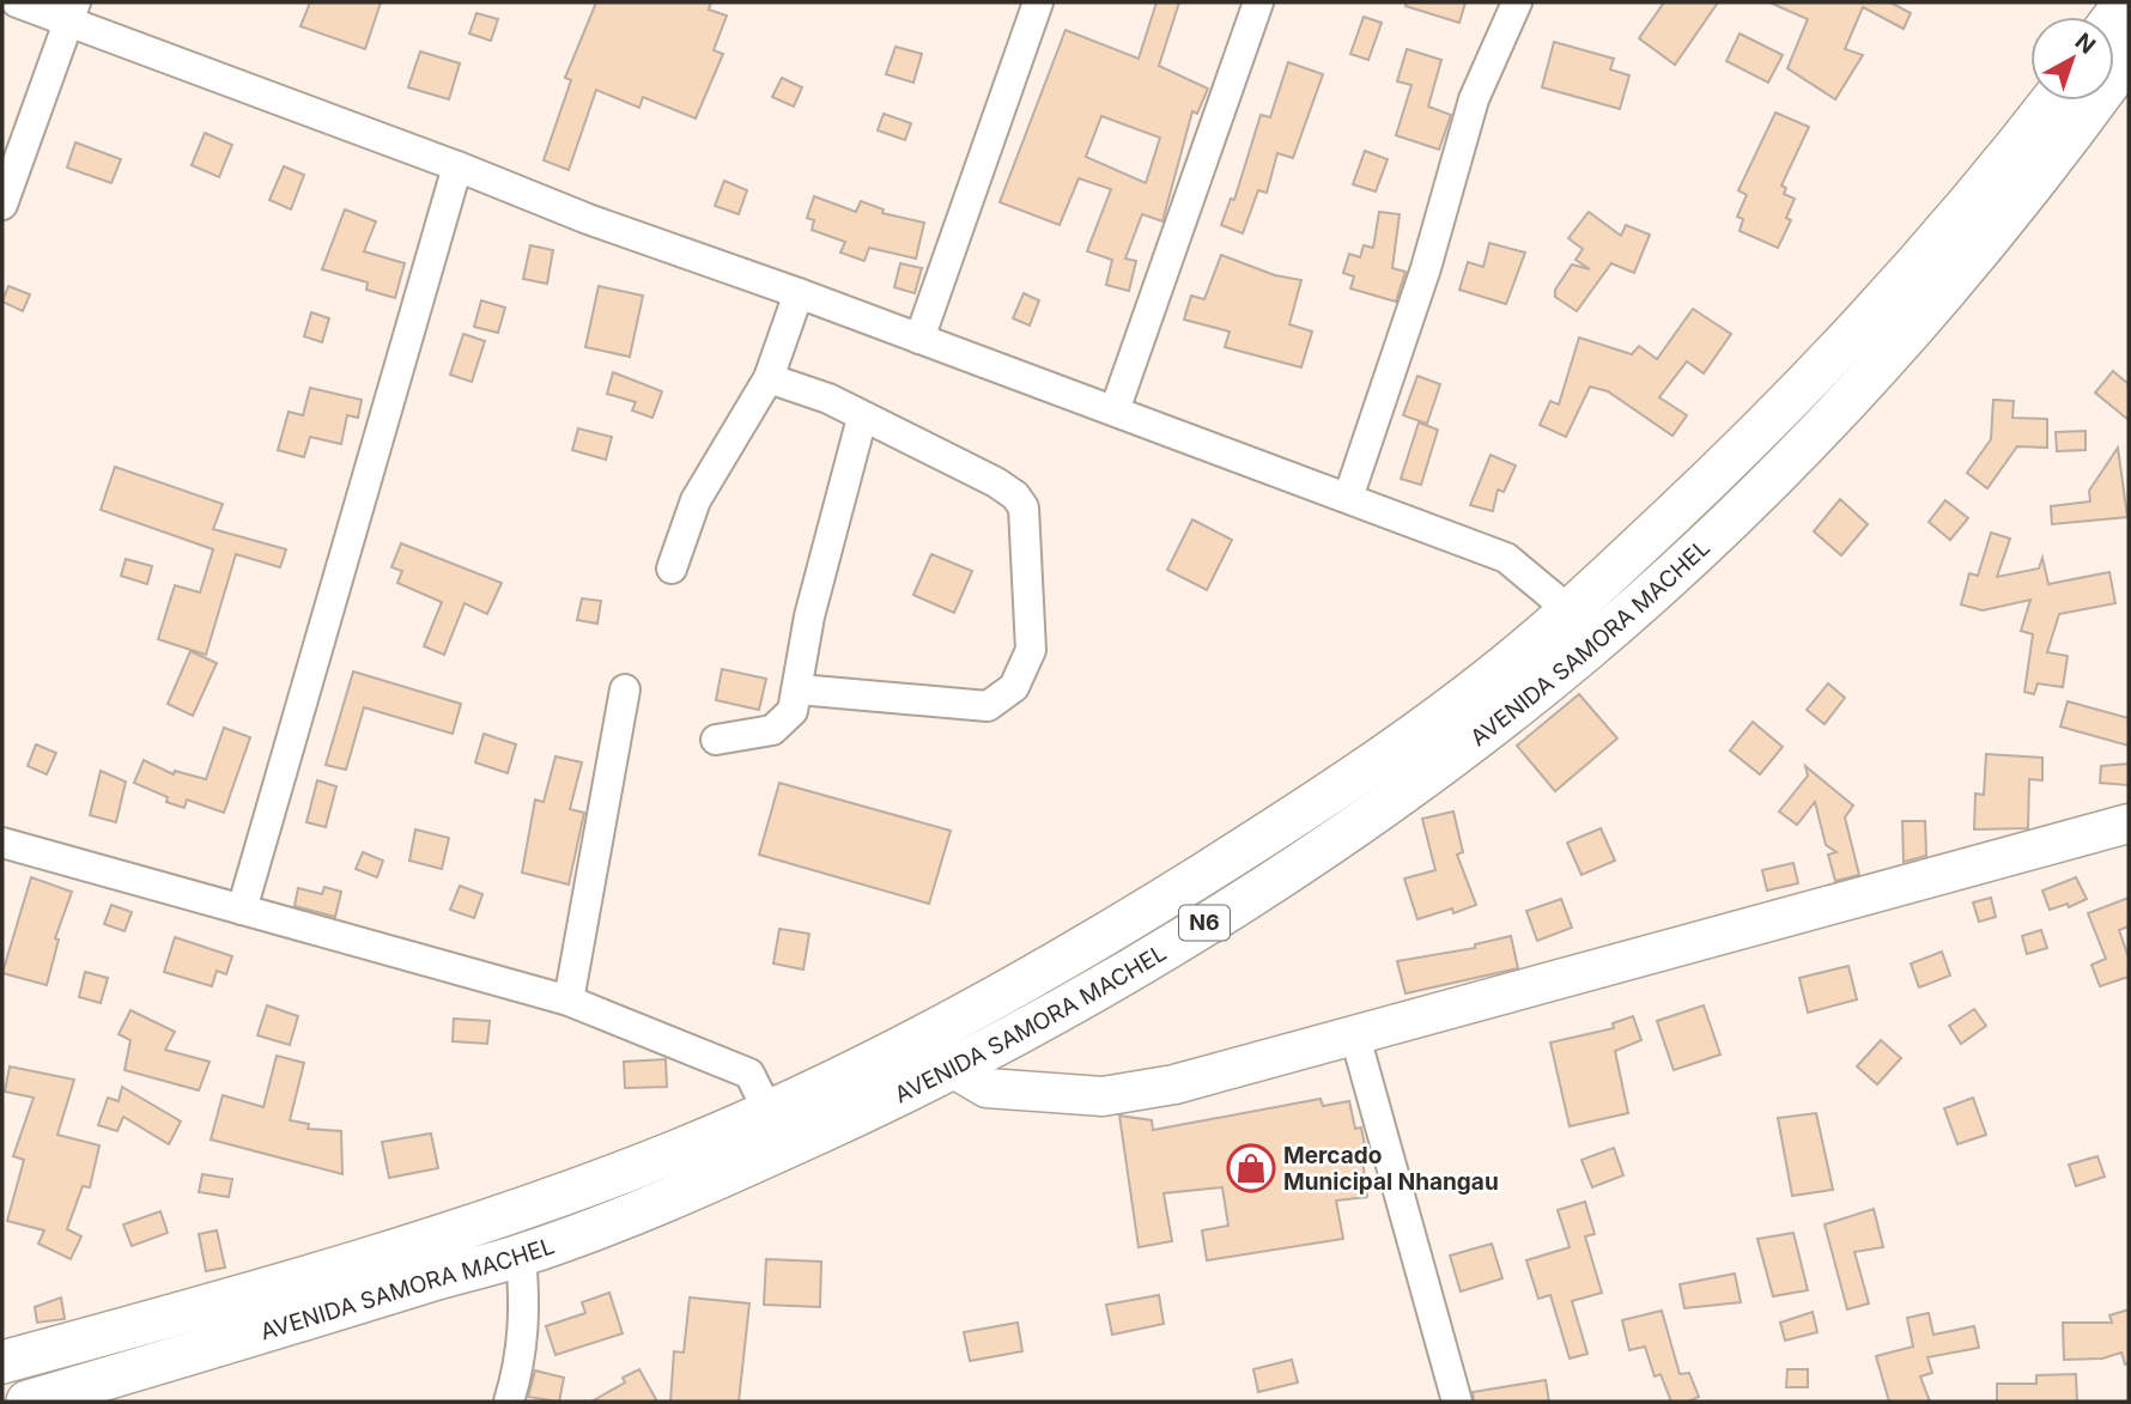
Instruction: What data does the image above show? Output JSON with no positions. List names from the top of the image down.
{
  "streets": {
    "highway": ["AVENIDA SAMORA MACHEL", "N6"]
  },
  "places": {
    "shop": ["Mercado Municipal Nhangau"]
  },
  "north": "top right"
}
